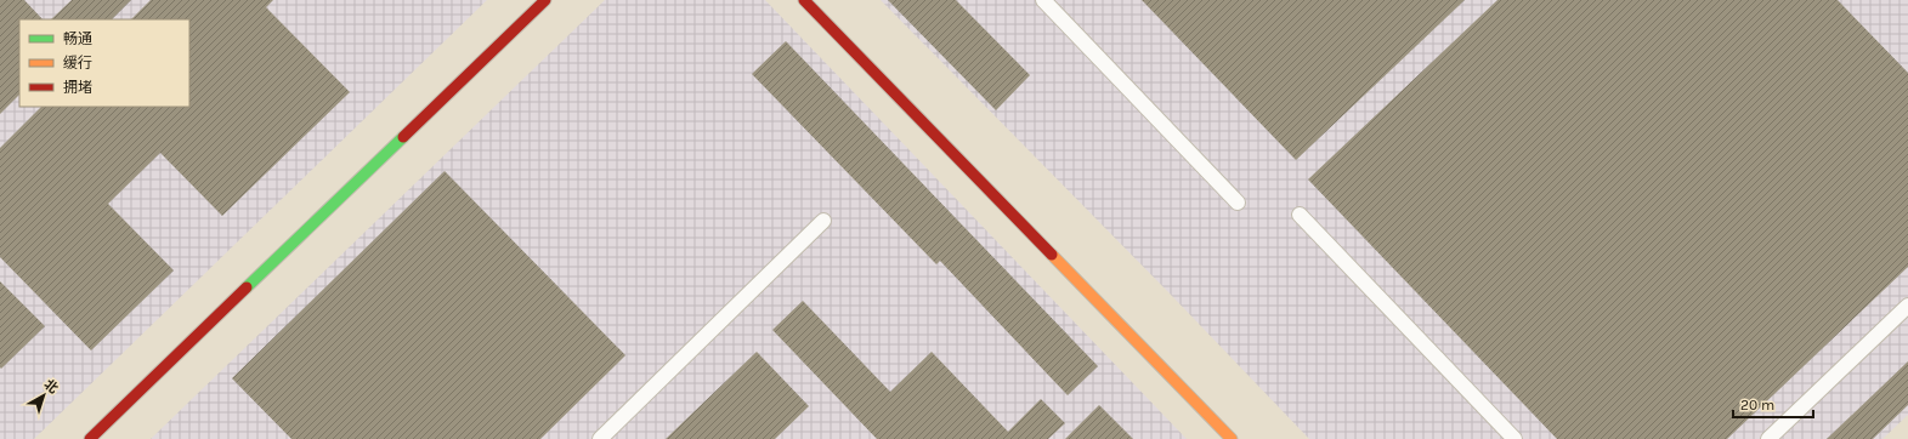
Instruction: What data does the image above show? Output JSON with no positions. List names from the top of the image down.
{
  "legend": ["畅通", "缓行", "拥堵"],
  "scale_bar": "20 m",
  "north": "top right"
}
